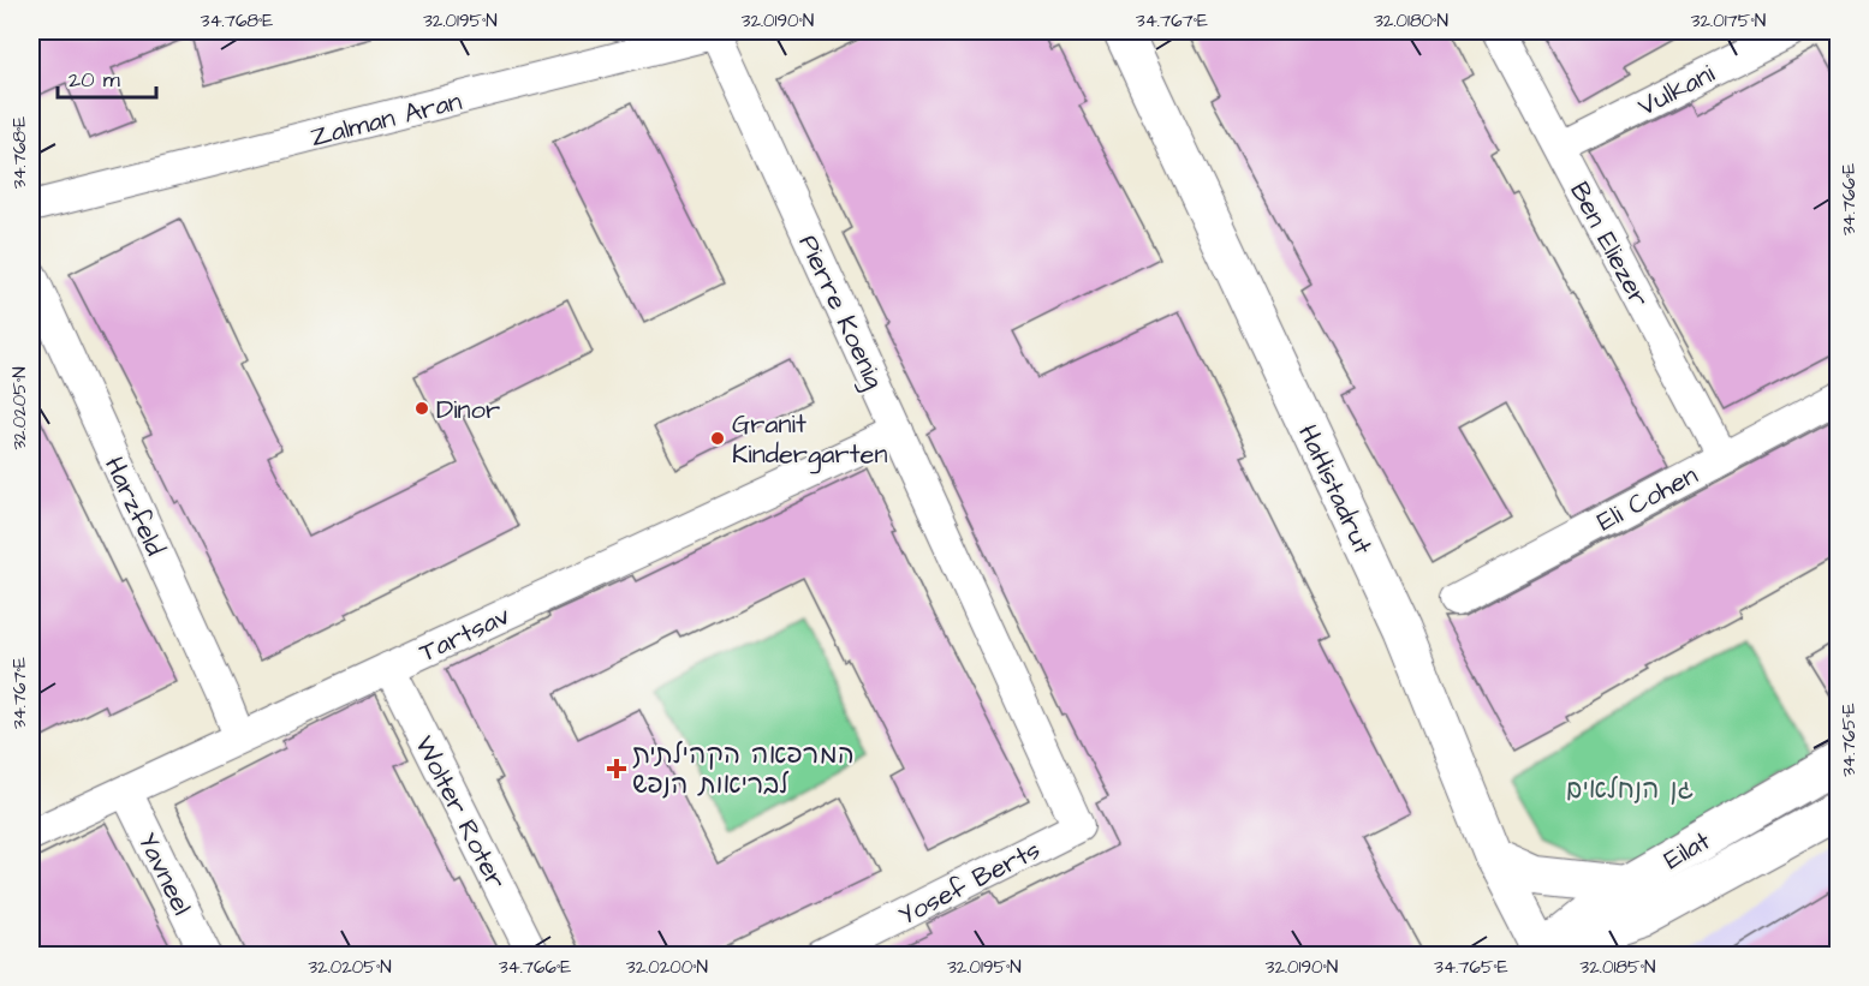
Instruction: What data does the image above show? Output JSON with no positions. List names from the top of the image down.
{
  "streets": {
    "street": [
      "Vulkani",
      "Zalman Aran",
      "Ben Eliezer",
      "Pierre Koenig",
      "HaHistadrut",
      "Eli Cohen",
      "Harzfeld",
      "Tartsav",
      "Wolter Roter",
      "Eilat",
      "Yavneel",
      "Yosef Berts"
    ]
  },
  "crossings": [
    ["Vulkani", "Ben Eliezer"],
    ["Zalman Aran", "Pierre Koenig"],
    ["Ben Eliezer", "Eli Cohen"],
    ["Pierre Koenig", "Tartsav"],
    ["Pierre Koenig", "Yosef Berts"],
    ["HaHistadrut", "Eilat"],
    ["Harzfeld", "Tartsav"],
    ["Tartsav", "Wolter Roter"],
    ["Tartsav", "Yavneel"]
  ],
  "parks": ["גן הנחלאים"],
  "places": {
    "other": ["Dinor", "Granit Kindergarten"],
    "health": ["המרפאה הקהילתית לבריאות הנפש"]
  },
  "scale_bar": "20 m",
  "coordinates": [
    "34.768°E",
    "32.0195°N",
    "32.0190°N",
    "34.767°E",
    "32.0180°N",
    "32.0175°N",
    "34.766°E",
    "32.0205°N",
    "34.765°E",
    "32.0200°N",
    "32.0185°N"
  ]
}
